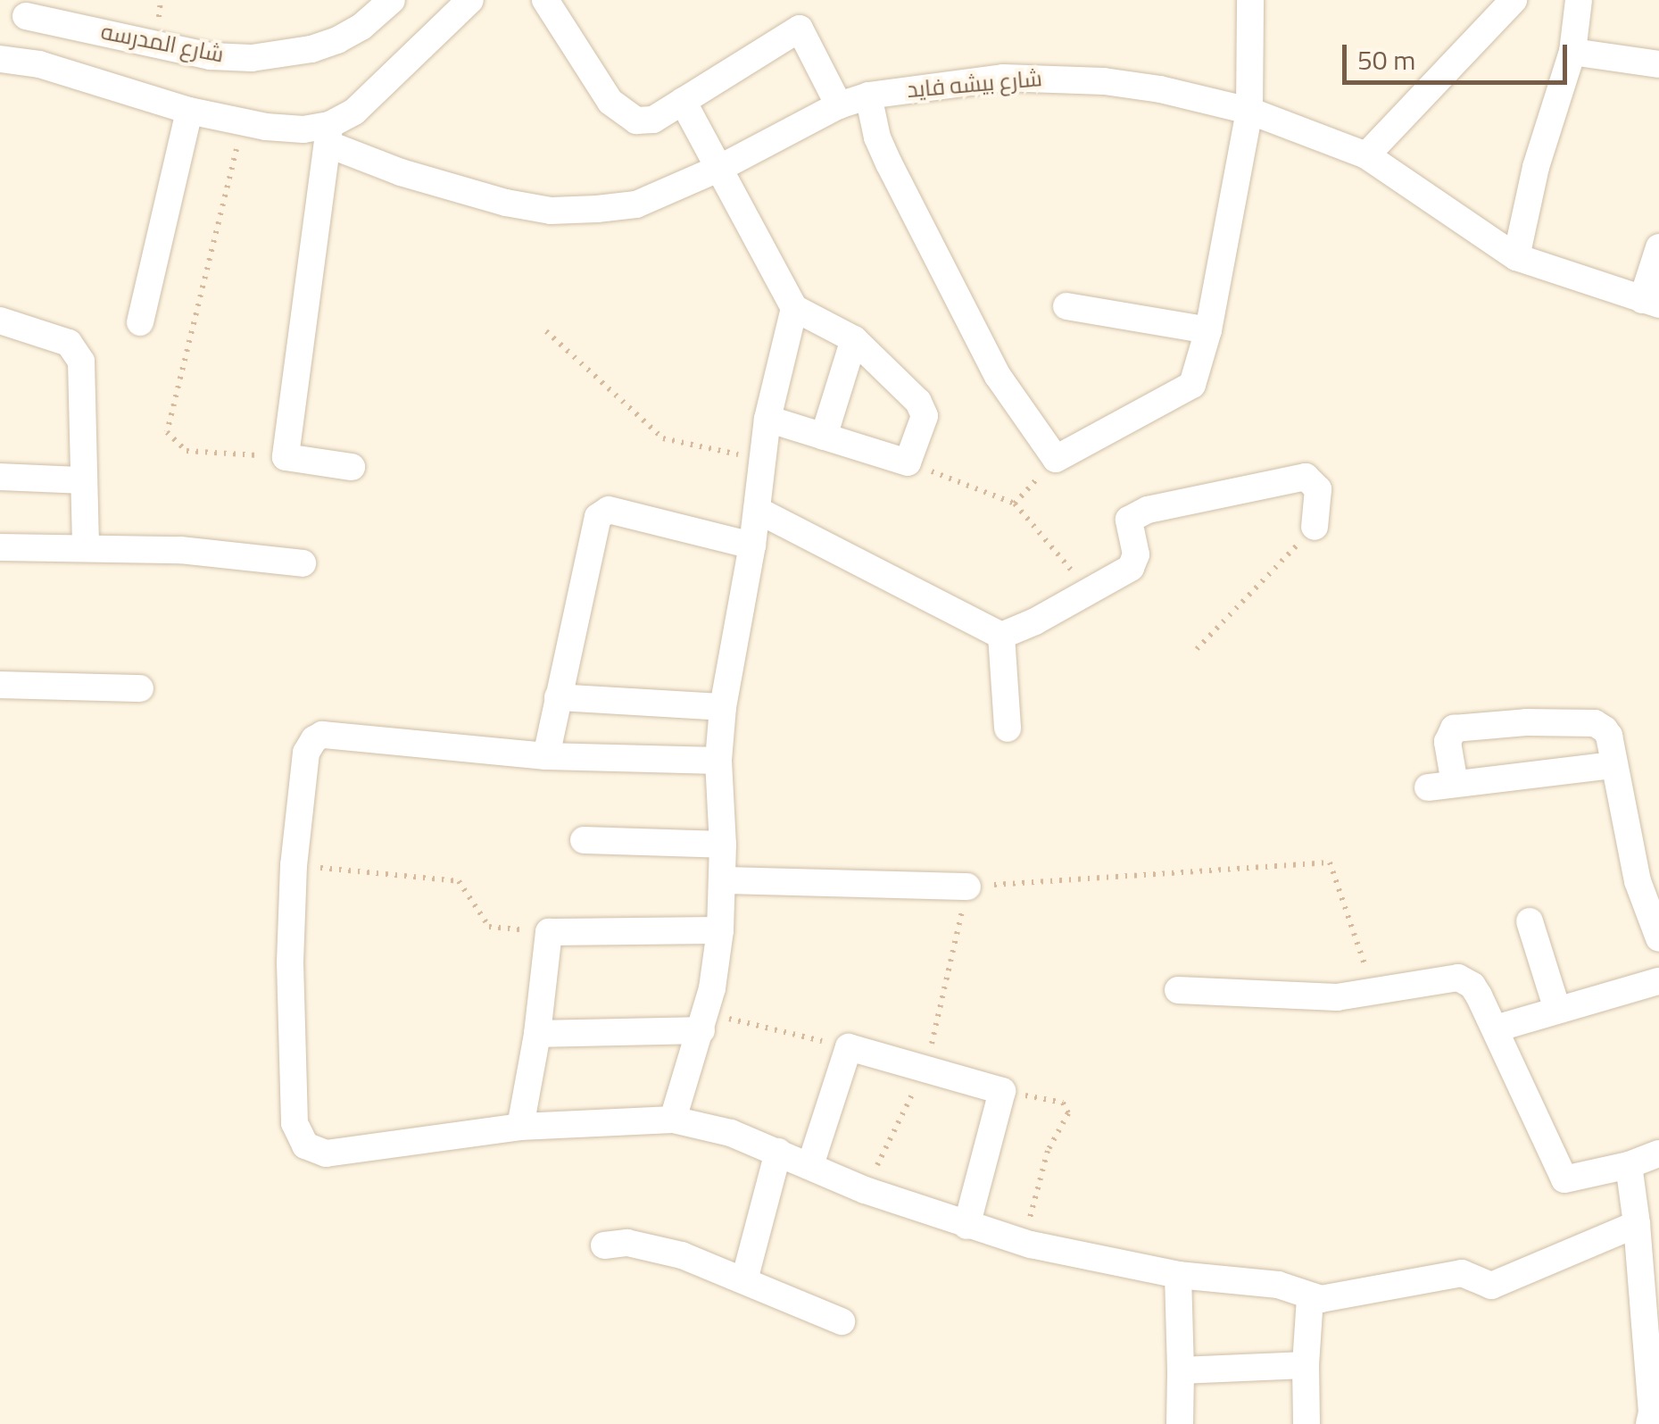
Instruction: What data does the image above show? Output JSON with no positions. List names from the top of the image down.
{
  "streets": {
    "street": ["شارع المدرسه", "شارع بيشه فايد"]
  },
  "scale_bar": "50 m"
}
